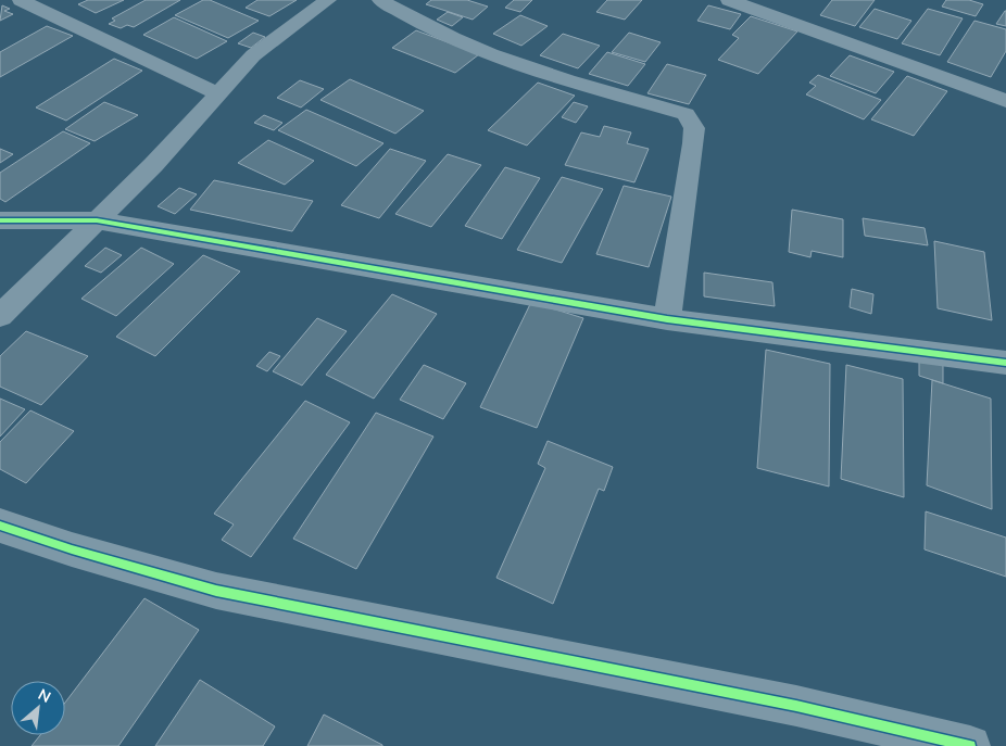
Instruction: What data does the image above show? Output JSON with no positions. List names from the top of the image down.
{
  "north": "top right"
}
